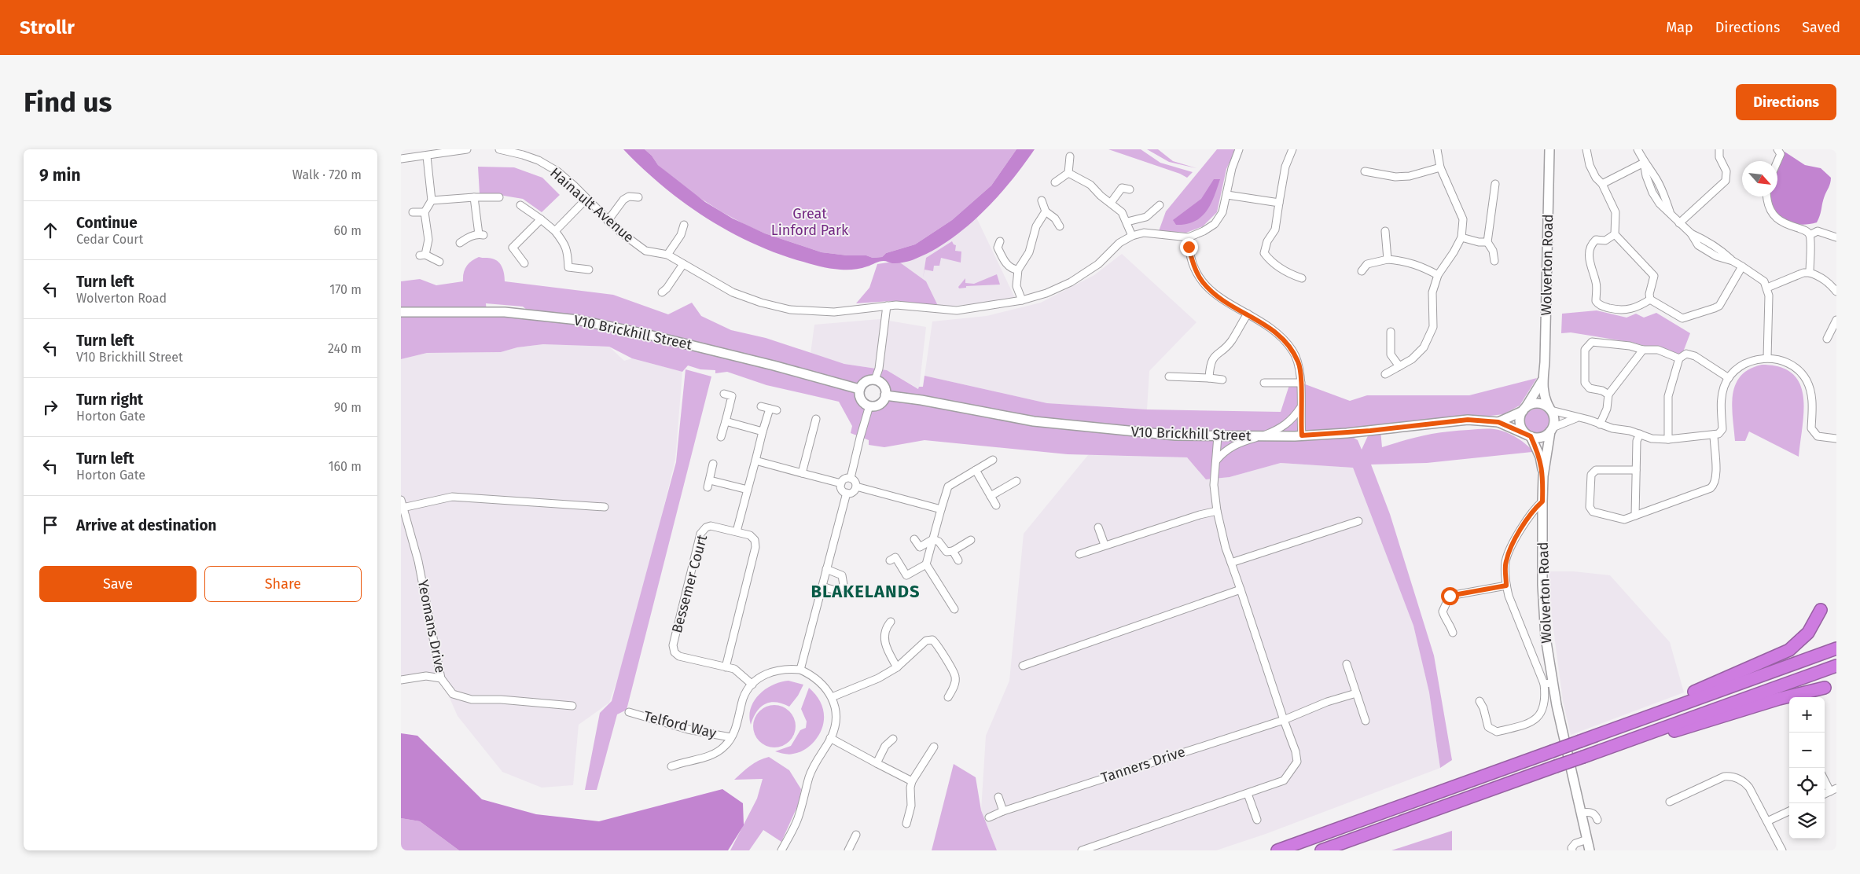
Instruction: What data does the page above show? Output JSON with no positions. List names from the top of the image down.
{
  "streets": {
    "street": [
      "Hainault Avenue",
      "Wolverton Road",
      "V10 Brickhill Street",
      "Bessemer Court",
      "Yeomans Drive",
      "Telford Way",
      "Tanners Drive"
    ]
  },
  "crossings": [
    ["Wolverton Road", "V10 Brickhill Street"]
  ],
  "districts": ["BLAKELANDS"],
  "parks": ["Great Linford Park"],
  "north": "bottom right",
  "page": {
    "header": "Strollr",
    "nav": ["Map", "Directions", "Saved"],
    "buttons": [
      "Directions",
      ["Save", "Share"]
    ],
    "title": "Find us",
    "heading": ["9 min", "Walk · 720 m"],
    "list": [
      ["Continue", "Cedar Court", "60 m"],
      ["Turn left", "Wolverton Road", "170 m"],
      ["Turn left", "V10 Brickhill Street", "240 m"],
      ["Turn right", "Horton Gate", "90 m"],
      ["Turn left", "Horton Gate", "160 m"],
      "Arrive at destination"
    ],
    "map_buttons": ["+", "−"]
  }
}
